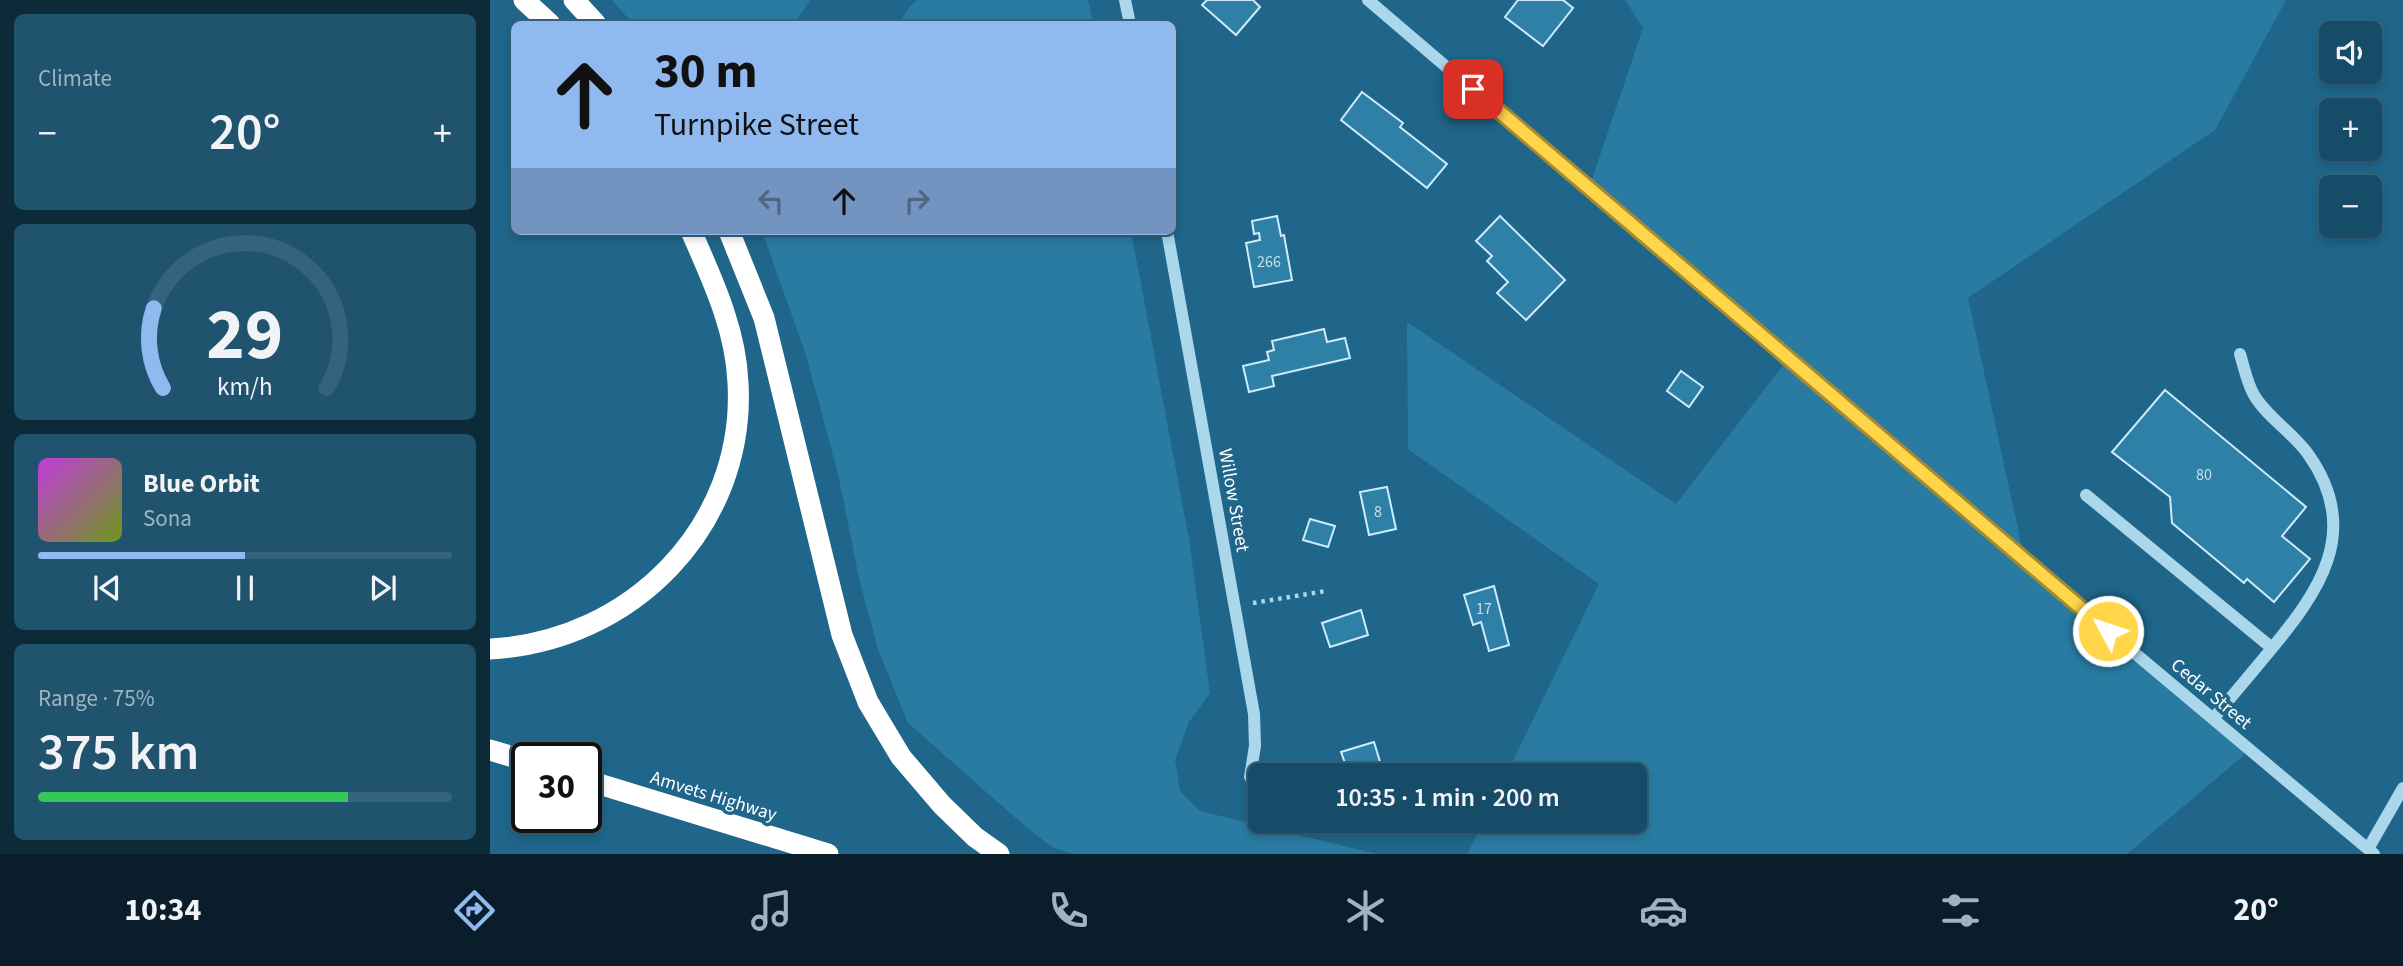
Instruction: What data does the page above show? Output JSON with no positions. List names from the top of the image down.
{
  "streets": {
    "highway": ["Amvets Highway"],
    "street": ["Willow Street", "Cedar Street"]
  },
  "house_numbers": [
    "266",
    "80",
    "8",
    "17"
  ],
  "page": {
    "tile": [
      "Climate",
      ["Range · 75%", "375 km"]
    ],
    "map_buttons": ["+", "−"],
    "turn": ["30 m", "Turnpike Street"],
    "heat": ["−", "20°", "+"],
    "song": ["Blue Orbit", "Sona"],
    "limit": "30",
    "trip": "10:35 · 1 min · 200 m",
    "tabs": ["10:34", "20°"],
    "gauge": ["29", "km/h"]
  }
}
